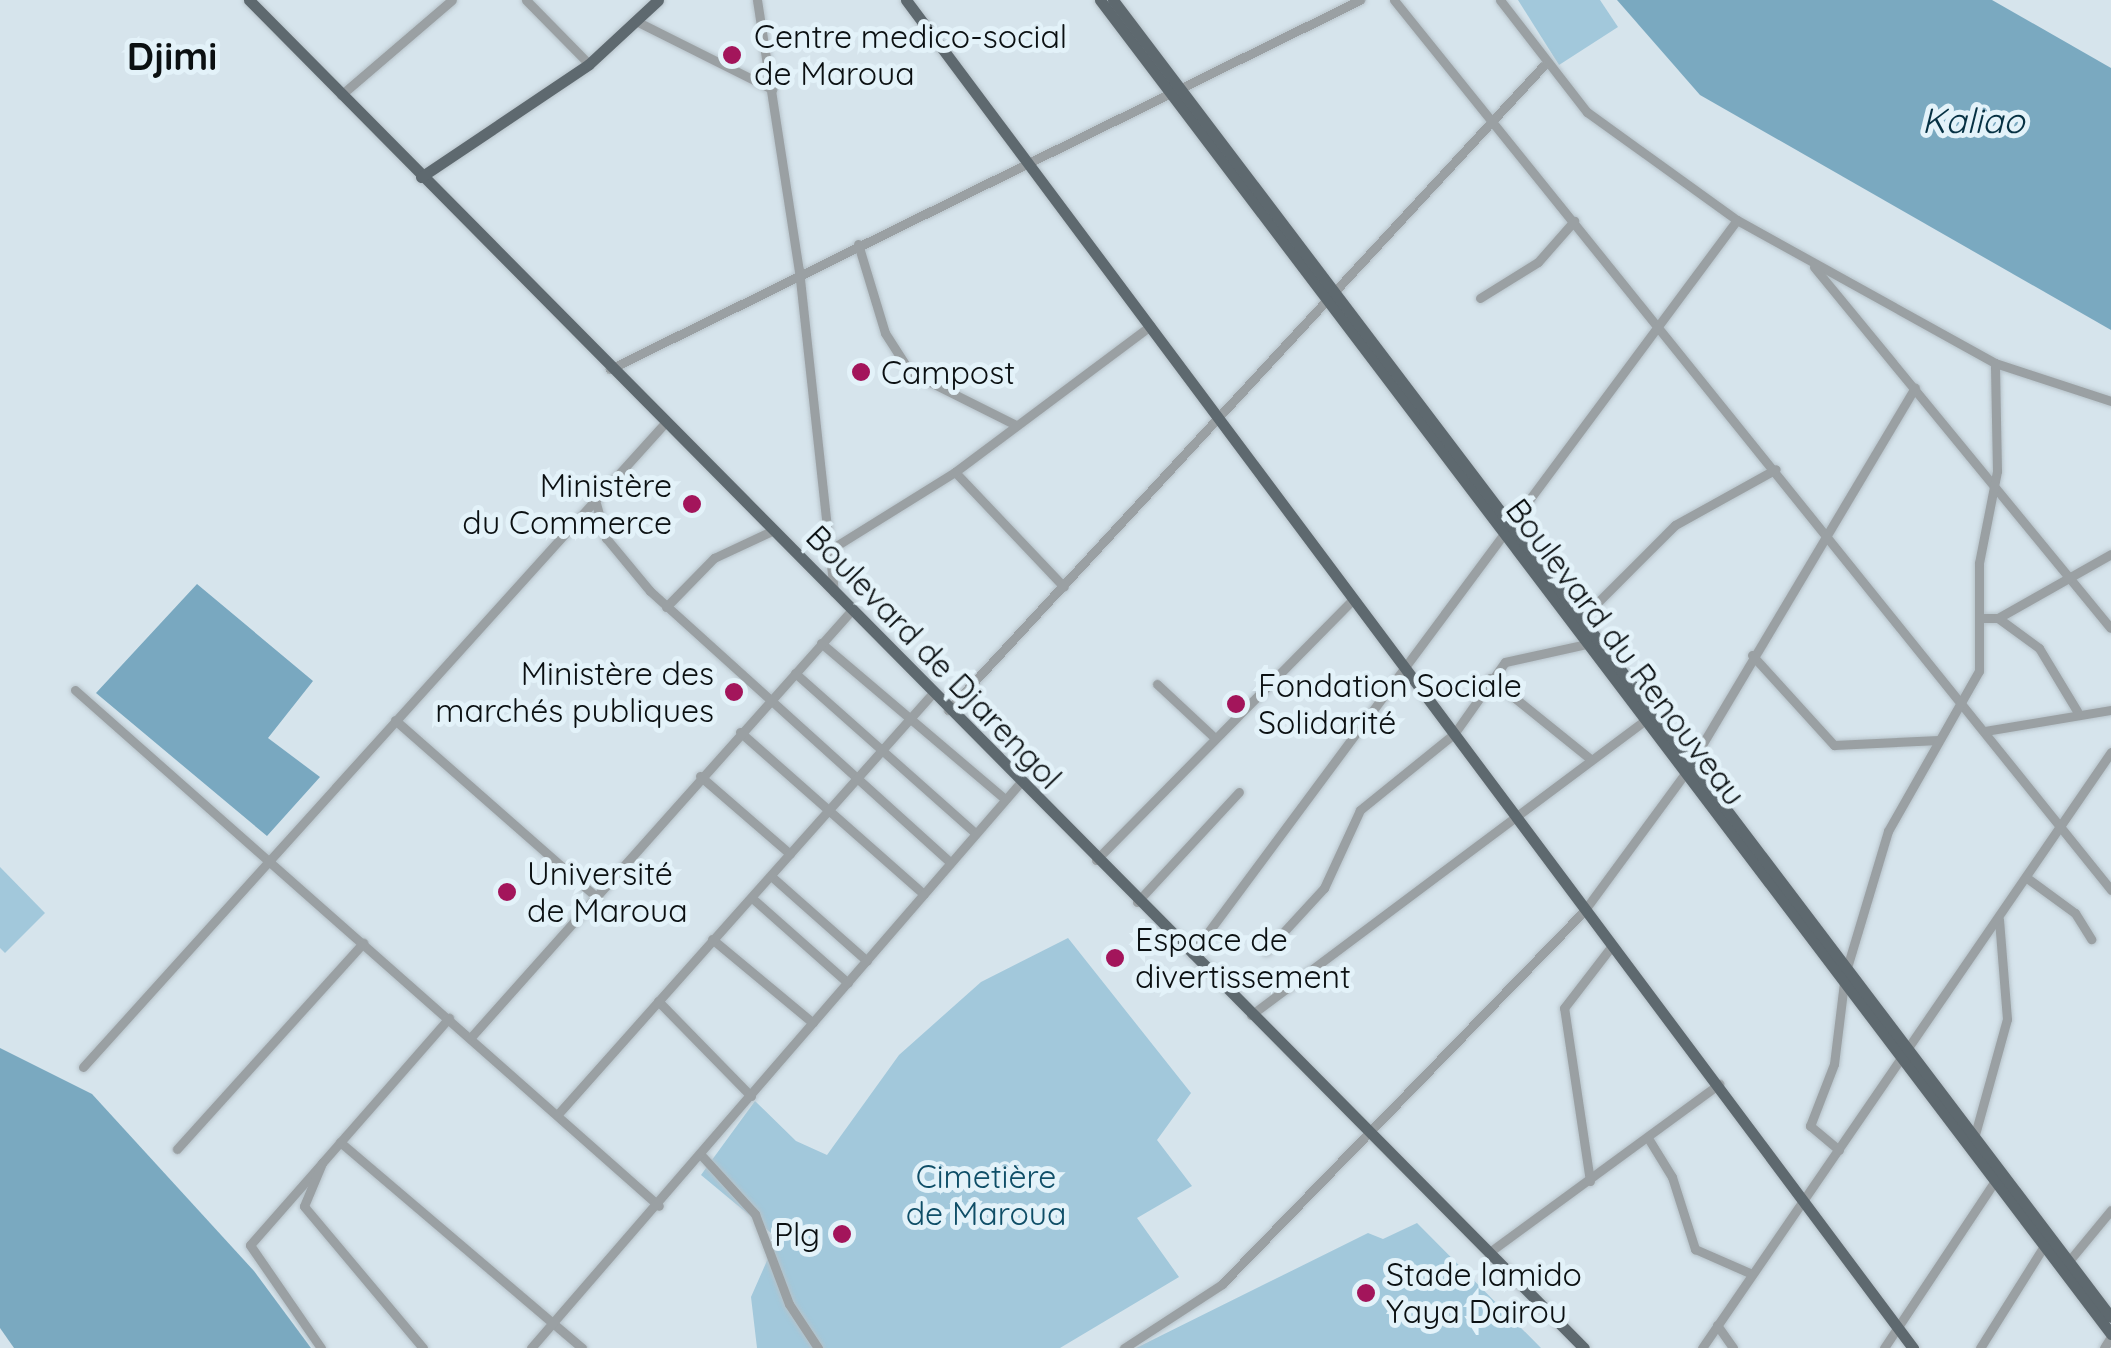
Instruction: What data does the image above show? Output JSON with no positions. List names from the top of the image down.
{
  "streets": {
    "main road": ["Boulevard du Renouveau", "Boulevard de Djarengol"]
  },
  "districts": ["Djimi"],
  "water": ["Kaliao"],
  "parks": ["Cimetière de Maroua"],
  "places": [
    "Centre medico-social de Maroua",
    "Campost",
    "Ministère du Commerce",
    "Ministère des marchés publiques",
    "Fondation Sociale Solidarité",
    "Université de Maroua",
    "Espace de divertissement",
    "Plg",
    "Stade lamido Yaya Dairou"
  ]
}
